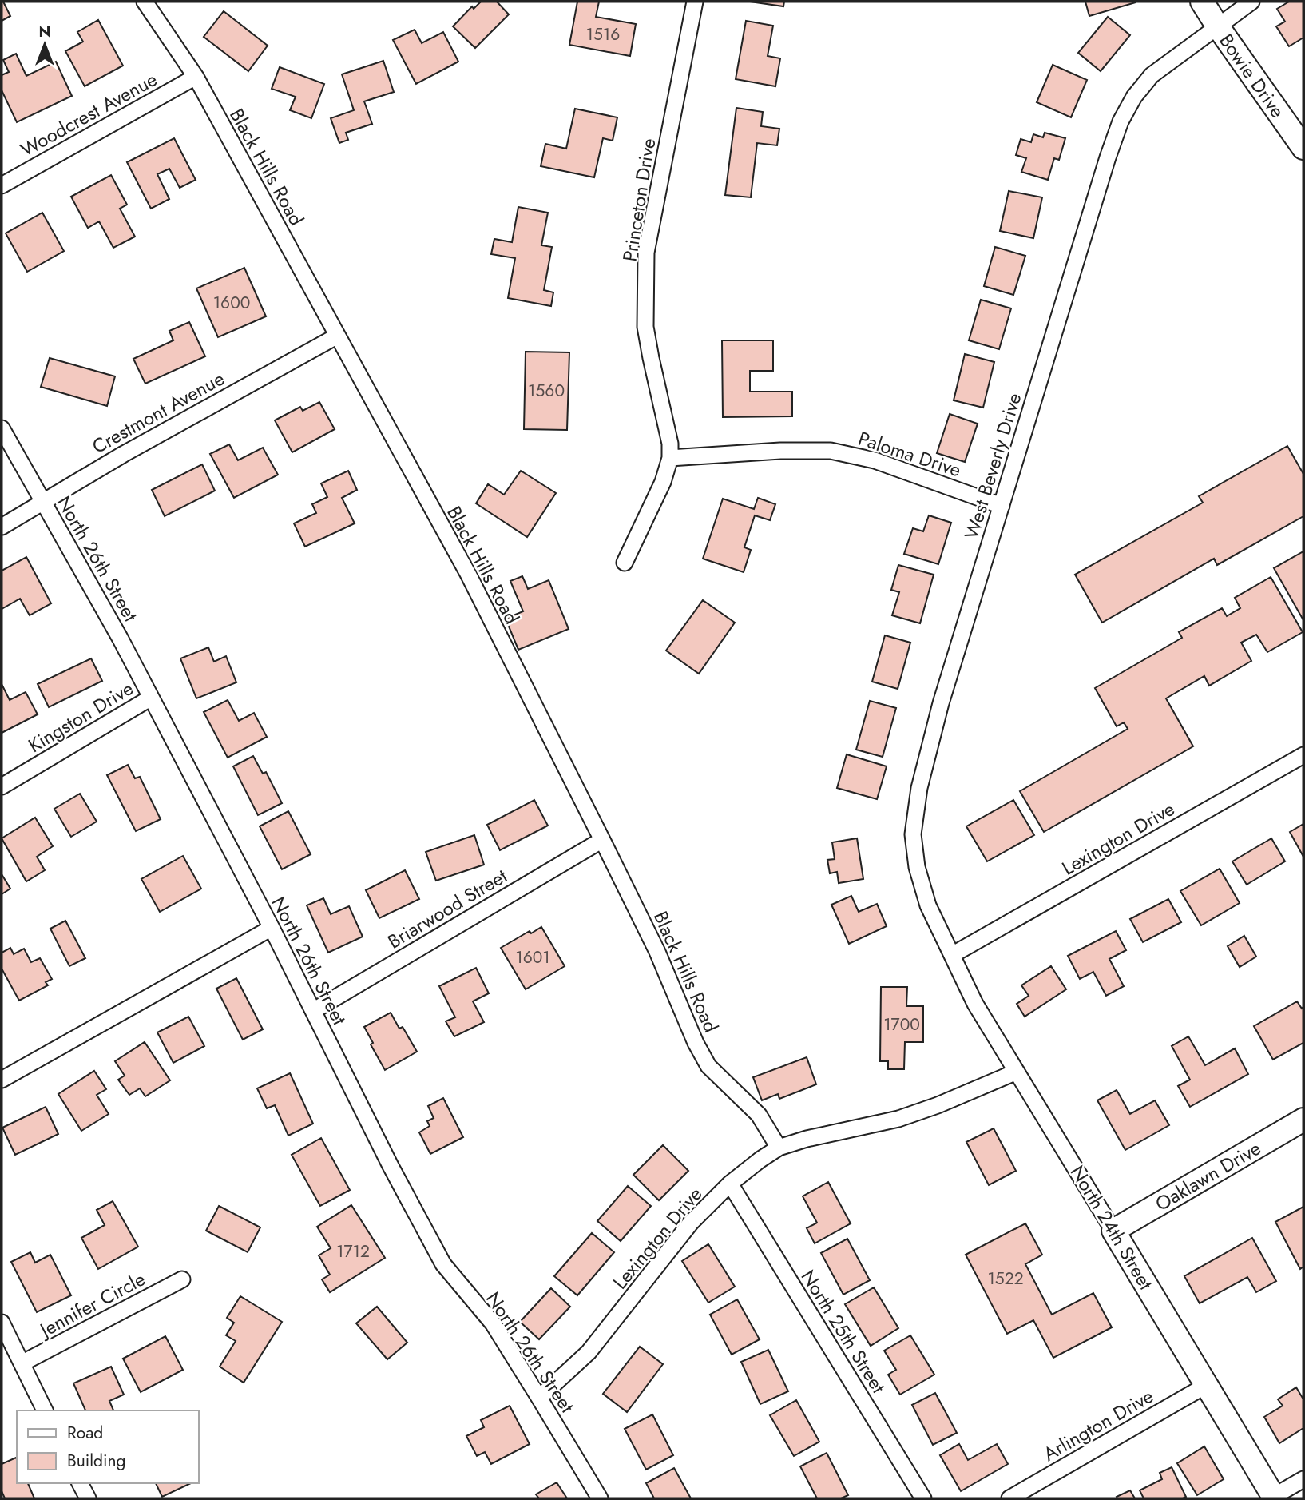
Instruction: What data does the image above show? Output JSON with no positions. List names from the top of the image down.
{
  "streets": {
    "street": [
      "Bowie Drive",
      "Woodcrest Avenue",
      "Black Hills Road",
      "Princeton Drive",
      "Crestmont Avenue",
      "Paloma Drive",
      "West Beverly Drive",
      "North 26th Street",
      "Kingston Drive",
      "Lexington Drive",
      "Briarwood Street",
      "Oaklawn Drive",
      "North 24th Street",
      "Jennifer Circle",
      "North 25th Street",
      "Arlington Drive"
    ]
  },
  "crossings": [
    ["Bowie Drive", "West Beverly Drive"],
    ["Woodcrest Avenue", "Black Hills Road"],
    ["Black Hills Road", "Crestmont Avenue"],
    ["Black Hills Road", "Lexington Drive"],
    ["Black Hills Road", "Briarwood Street"],
    ["Princeton Drive", "Paloma Drive"],
    ["Crestmont Avenue", "North 26th Street"],
    ["Paloma Drive", "West Beverly Drive"],
    ["West Beverly Drive", "Lexington Drive"],
    ["West Beverly Drive", "North 24th Street"],
    ["North 26th Street", "Kingston Drive"],
    ["North 26th Street", "Lexington Drive"],
    ["North 26th Street", "Briarwood Street"],
    ["Lexington Drive", "North 24th Street"],
    ["Lexington Drive", "North 25th Street"],
    ["Oaklawn Drive", "North 24th Street"],
    ["North 24th Street", "Arlington Drive"]
  ],
  "house_numbers": [
    "1516",
    "1600",
    "1560",
    "1601",
    "1700",
    "1712",
    "1522"
  ],
  "legend": ["Road", "Building"],
  "north": "top"
}
